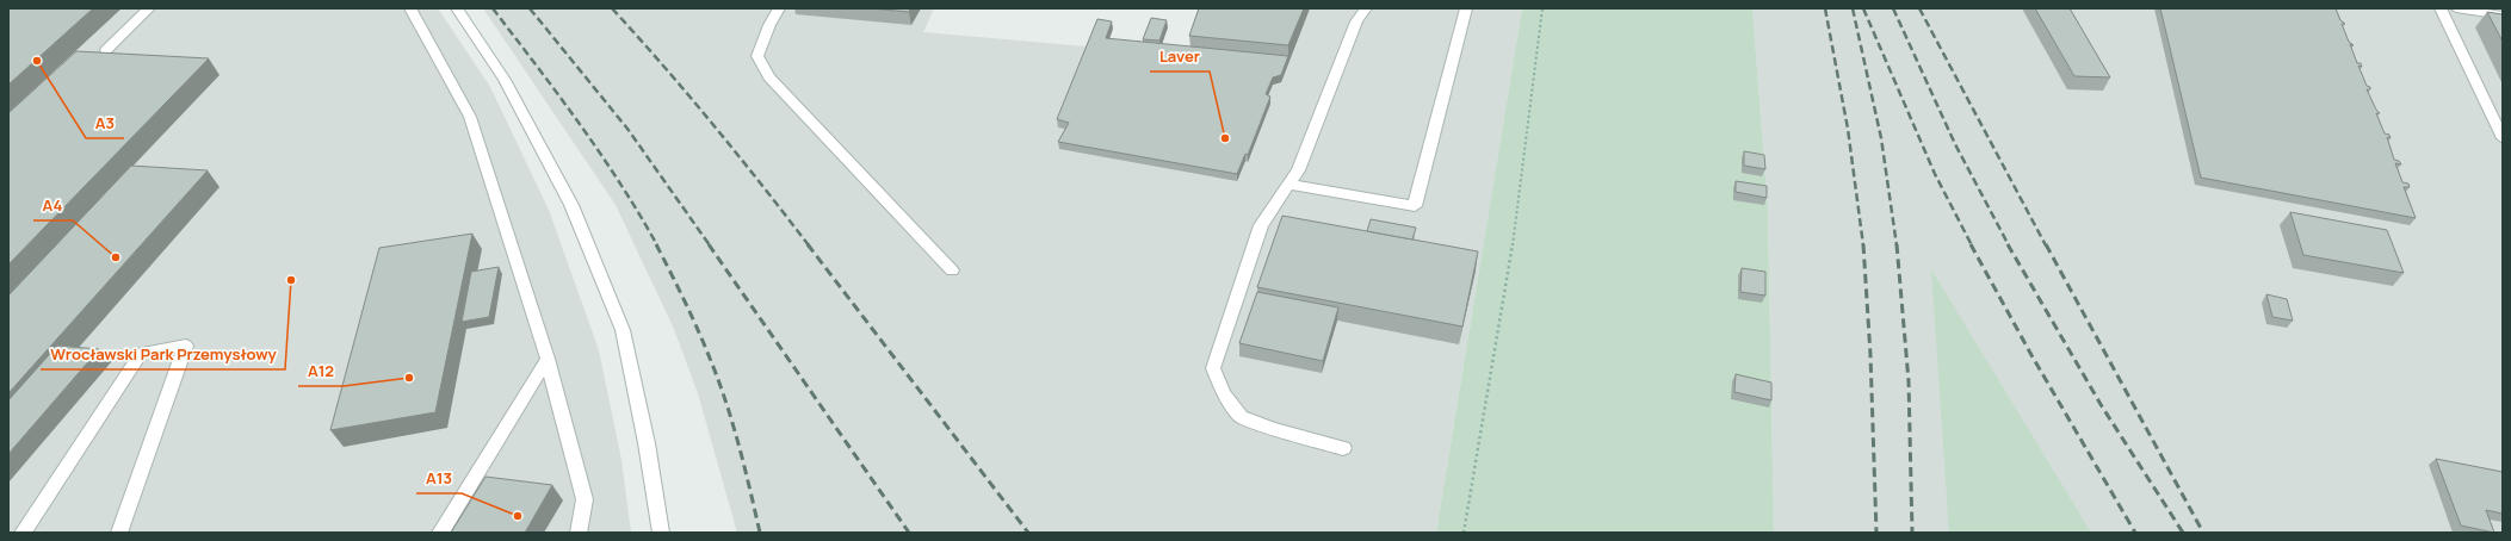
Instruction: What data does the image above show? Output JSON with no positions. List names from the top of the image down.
{
  "places": [
    "A3",
    "Laver",
    "A4",
    "Wrocławski Park Przemysłowy",
    "A12",
    "A13"
  ]
}
